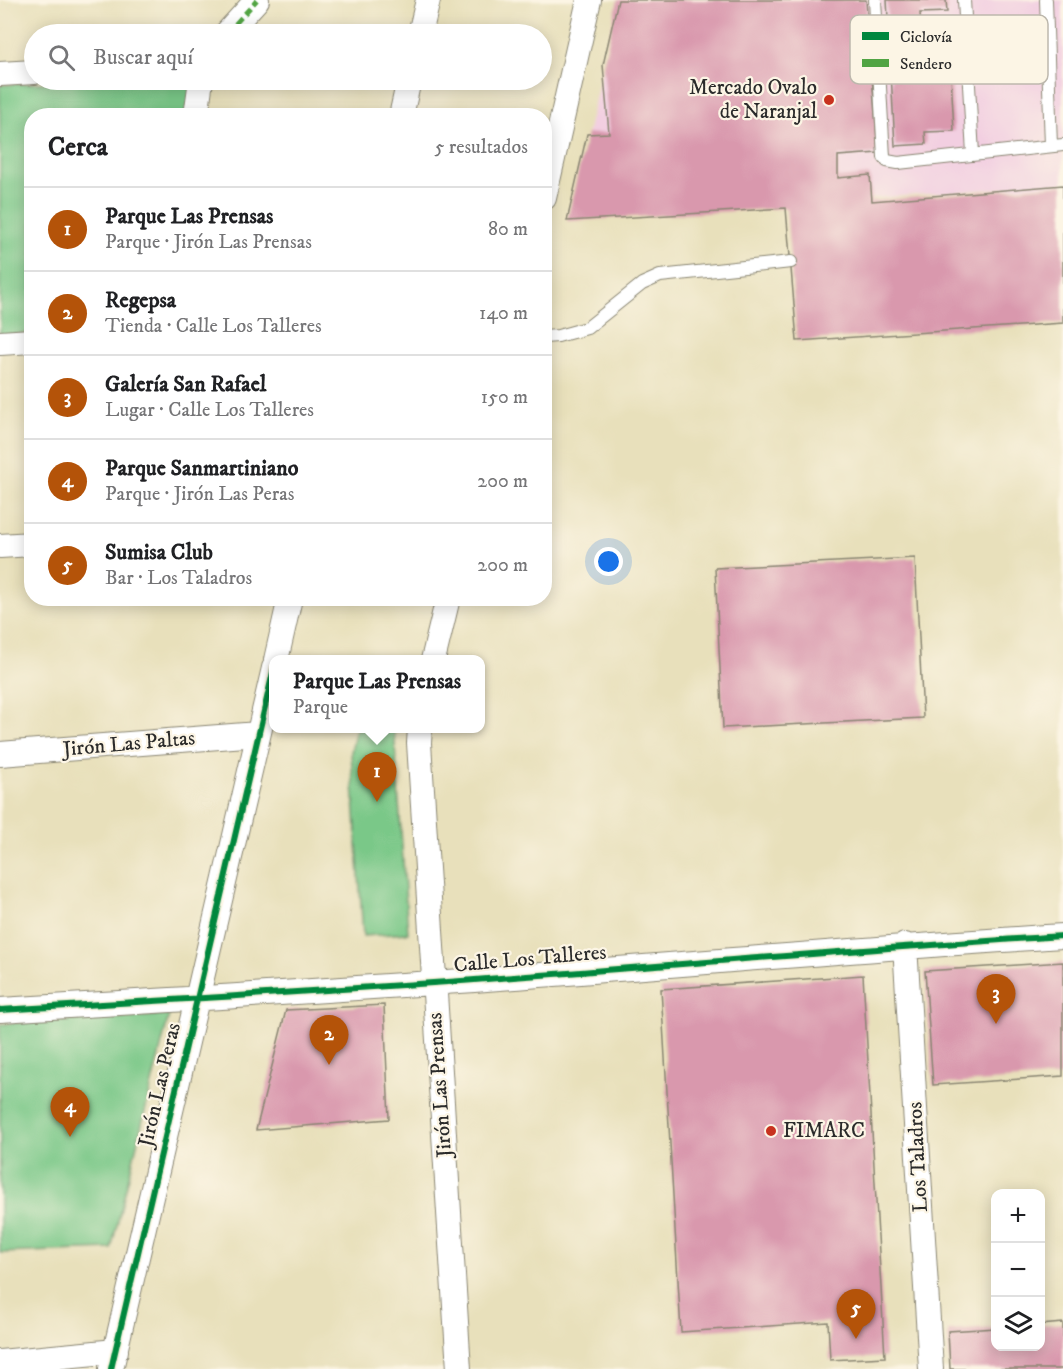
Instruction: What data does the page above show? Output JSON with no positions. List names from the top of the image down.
{
  "streets": {
    "street": [
      "Jirón Las Paltas",
      "Calle Los Talleres",
      "Jirón Las Peras",
      "Jirón Las Prensas",
      "Los Taladros"
    ]
  },
  "crossings": [
    ["Jirón Las Paltas", "Jirón Las Peras"],
    ["Calle Los Talleres", "Jirón Las Peras"],
    ["Calle Los Talleres", "Jirón Las Prensas"],
    ["Calle Los Talleres", "Los Taladros"]
  ],
  "places": ["Mercado Ovalo de Naranjal", "FIMARC"],
  "legend": ["Ciclovía", "Sendero"],
  "page": {
    "search": "Buscar aquí",
    "heading": ["Cerca", "5 resultados"],
    "list": [
      {
        "mark": "1",
        "name": "Parque Las Prensas",
        "note": "Parque · Jirón Las Prensas",
        "value": "80 m"
      },
      {
        "mark": "2",
        "name": "Regepsa",
        "note": "Tienda · Calle Los Talleres",
        "value": "140 m"
      },
      {
        "mark": "3",
        "name": "Galería San Rafael",
        "note": "Lugar · Calle Los Talleres",
        "value": "150 m"
      },
      {
        "mark": "4",
        "name": "Parque Sanmartiniano",
        "note": "Parque · Jirón Las Peras",
        "value": "200 m"
      },
      {
        "mark": "5",
        "name": "Sumisa Club",
        "note": "Bar · Los Taladros",
        "value": "200 m"
      }
    ],
    "popup": ["Parque Las Prensas", "Parque"],
    "pins": [
      "1",
      "3",
      "2",
      "4",
      "5"
    ],
    "map_buttons": ["+", "−"]
  }
}
